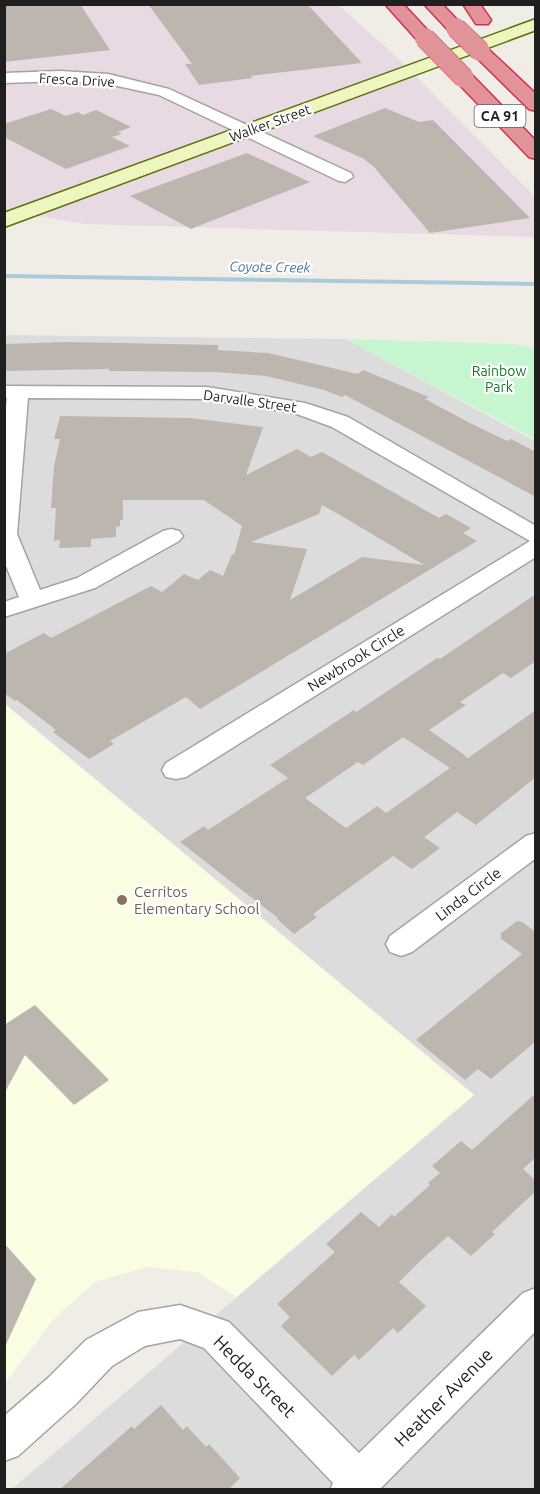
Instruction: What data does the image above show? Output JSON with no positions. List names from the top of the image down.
{
  "streets": {
    "highway": ["CA 91"],
    "main road": ["Walker Street"],
    "street": [
      "Fresca Drive",
      "Darvalle Street",
      "Newbrook Circle",
      "Linda Circle",
      "Hedda Street",
      "Heather Avenue"
    ]
  },
  "crossings": [
    ["Fresca Drive", "Walker Street"],
    ["Hedda Street", "Heather Avenue"]
  ],
  "water": ["Coyote Creek"],
  "parks": ["Rainbow Park"],
  "places": ["Cerritos Elementary School"]
}
